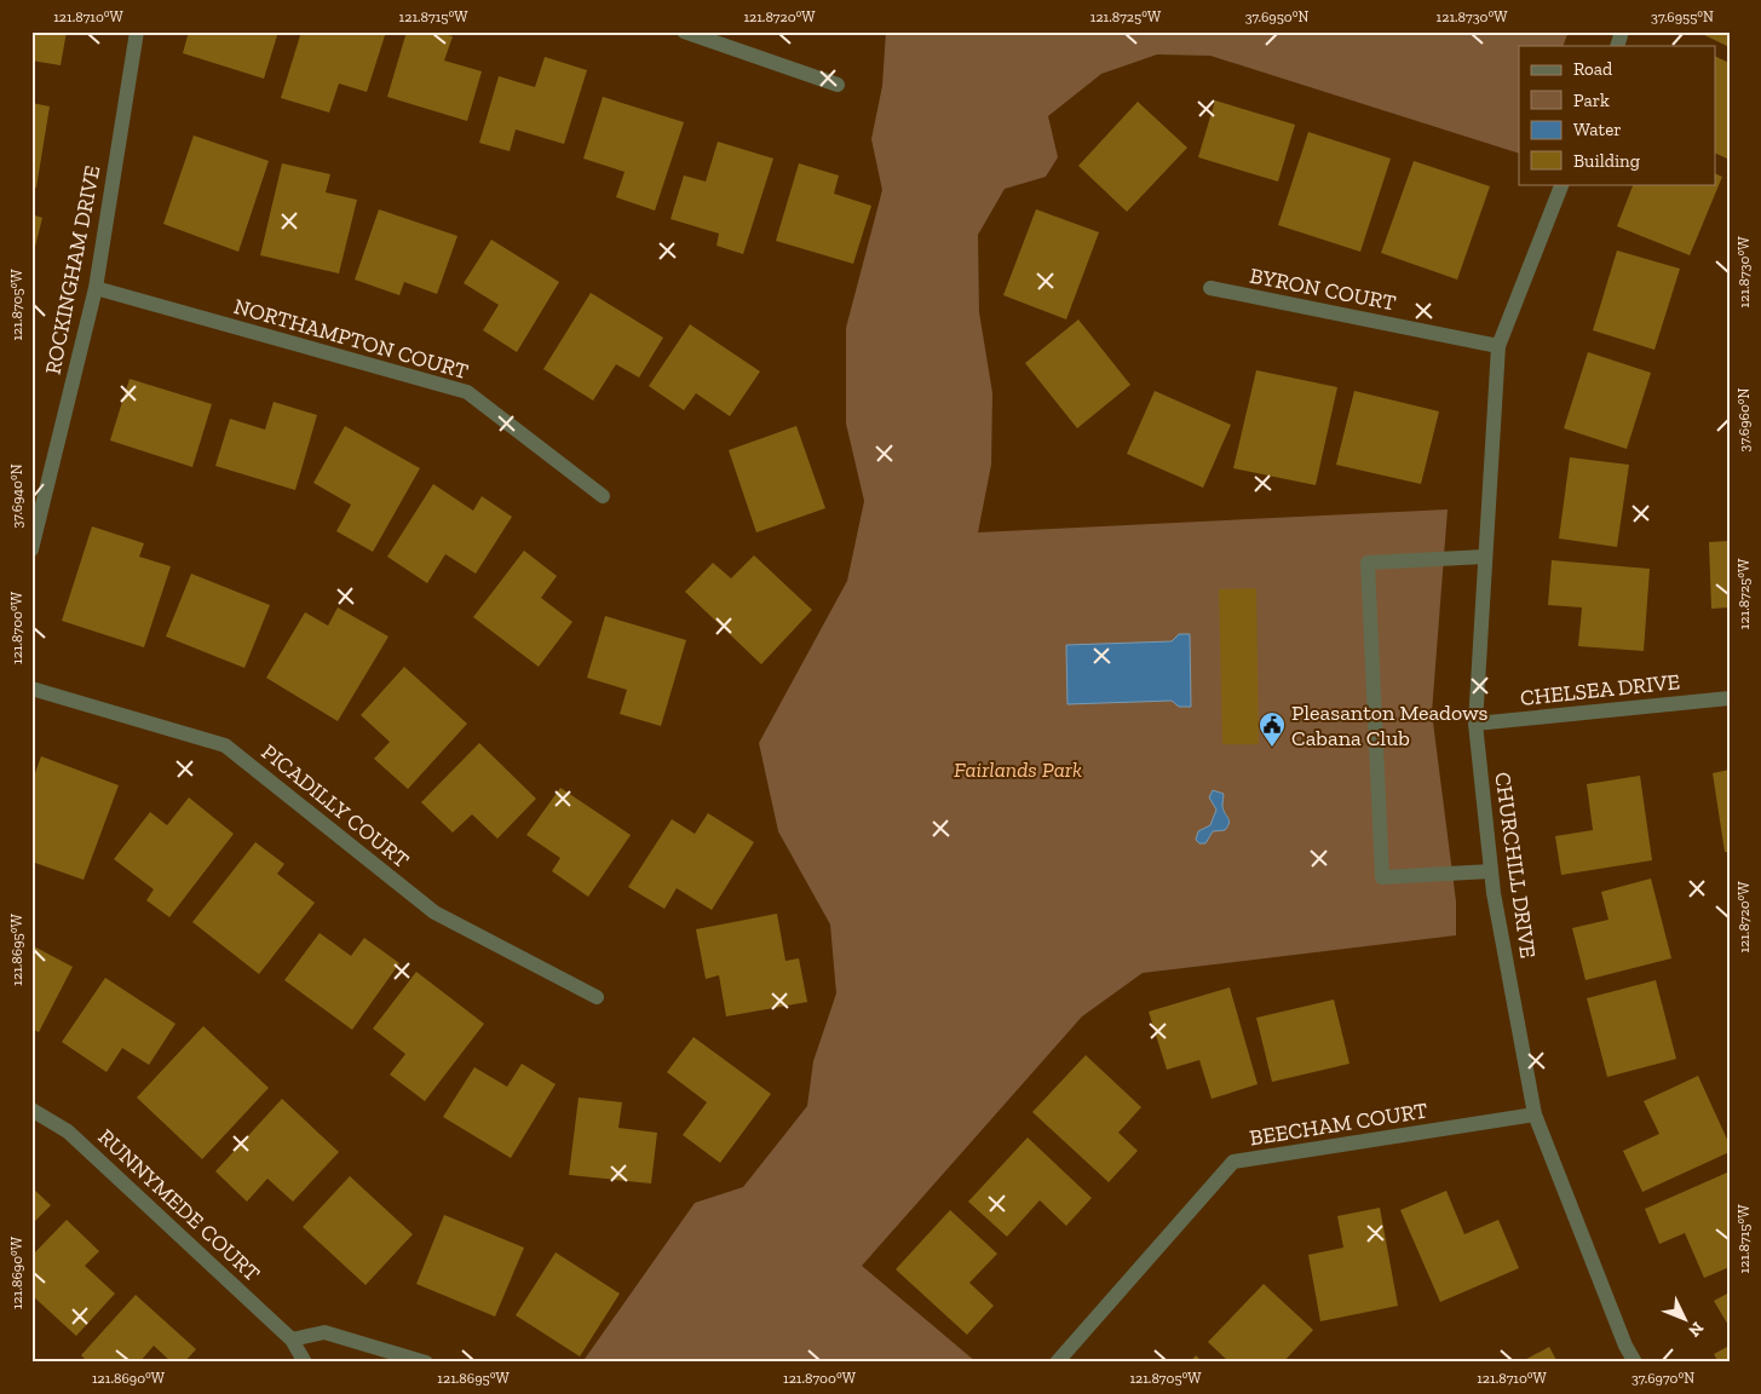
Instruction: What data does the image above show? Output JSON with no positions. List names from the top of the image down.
{
  "streets": {
    "street": [
      "ROCKINGHAM DRIVE",
      "BYRON COURT",
      "NORTHAMPTON COURT",
      "CHELSEA DRIVE",
      "PICADILLY COURT",
      "CHURCHILL DRIVE",
      "BEECHAM COURT",
      "RUNNYMEDE COURT"
    ]
  },
  "crossings": [
    ["ROCKINGHAM DRIVE", "NORTHAMPTON COURT"],
    ["BYRON COURT", "CHURCHILL DRIVE"],
    ["CHELSEA DRIVE", "CHURCHILL DRIVE"],
    ["CHURCHILL DRIVE", "BEECHAM COURT"]
  ],
  "parks": ["Fairlands Park"],
  "places": {
    "public building": ["Pleasanton Meadows Cabana Club"]
  },
  "legend": [
    "Road",
    "Park",
    "Water",
    "Building"
  ],
  "north": "bottom right",
  "coordinates": [
    "121.8710°W",
    "121.8715°W",
    "121.8720°W",
    "121.8725°W",
    "37.6950°N",
    "121.8730°W",
    "37.6955°N",
    "121.8705°W",
    "37.6960°N",
    "37.6940°N",
    "121.8700°W",
    "121.8695°W",
    "121.8690°W",
    "37.6970°N"
  ]
}
